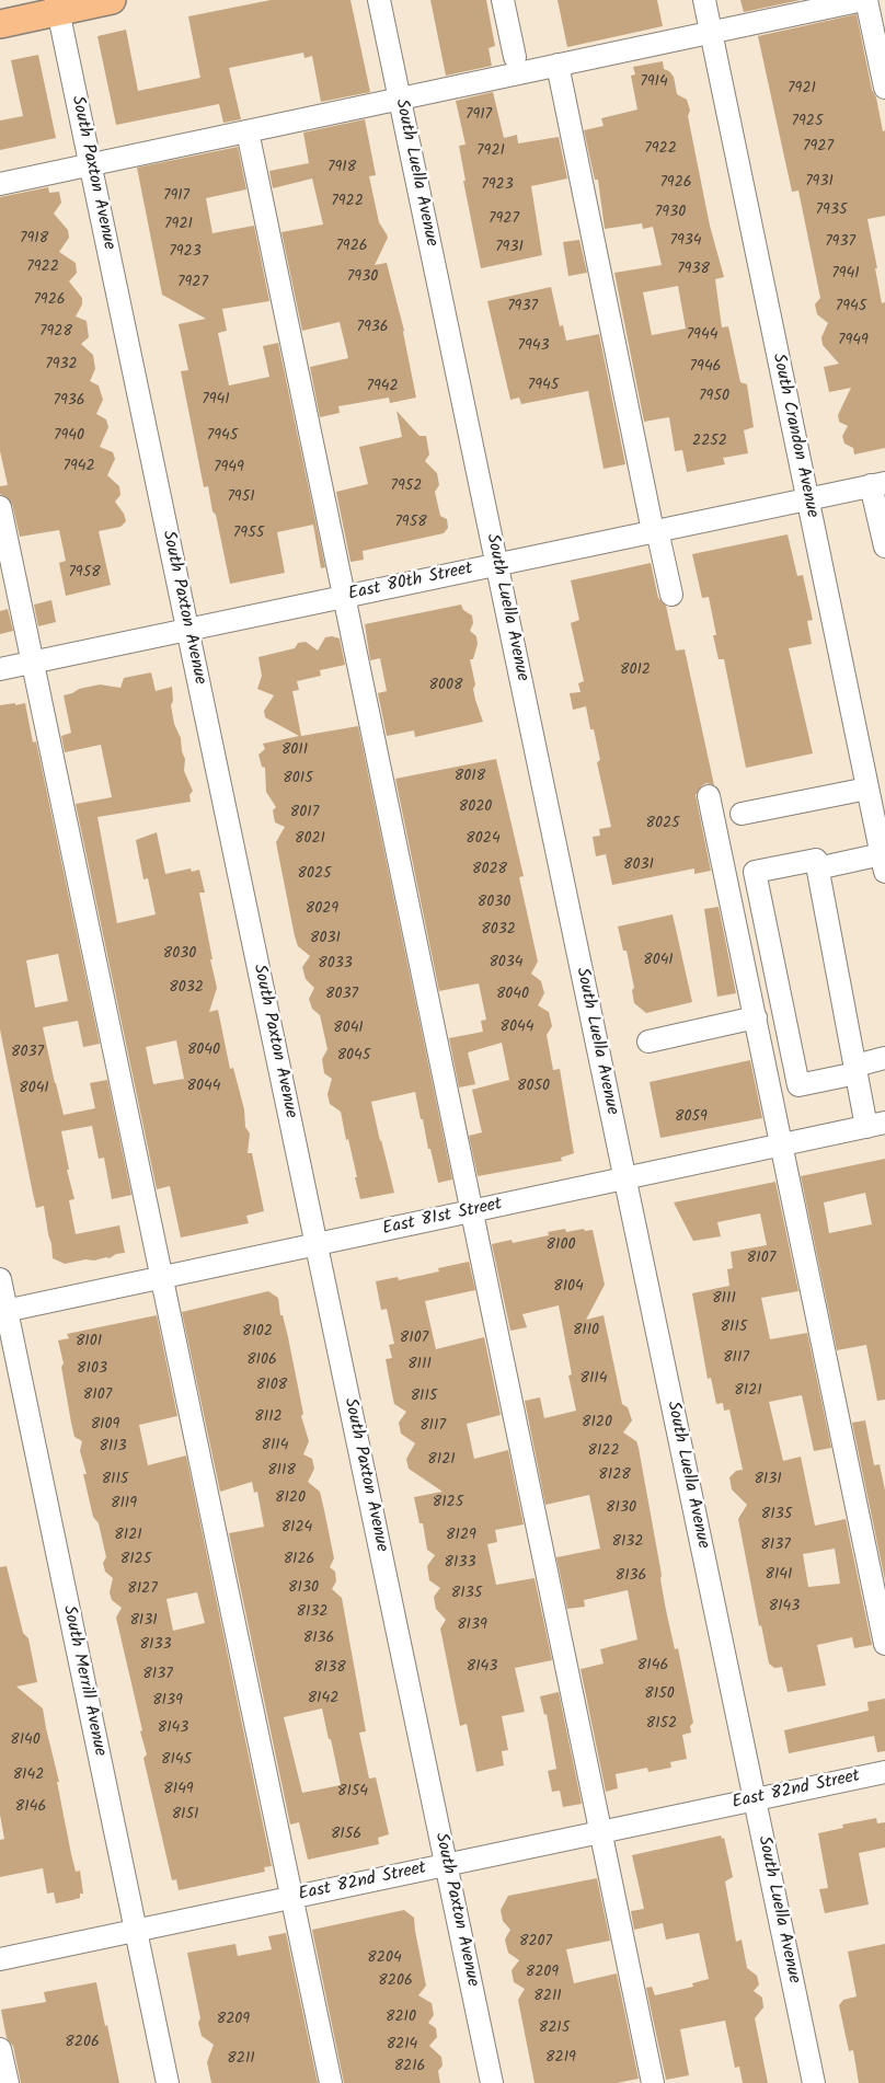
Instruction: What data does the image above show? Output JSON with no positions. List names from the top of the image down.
{
  "streets": {
    "street": [
      "South Paxton Avenue",
      "South Luella Avenue",
      "South Crandon Avenue",
      "East 80th Street",
      "East 81st Street",
      "South Merrill Avenue",
      "East 82nd Street"
    ]
  },
  "crossings": [
    ["South Paxton Avenue", "East 80th Street"],
    ["South Paxton Avenue", "East 81st Street"],
    ["South Paxton Avenue", "East 82nd Street"],
    ["South Luella Avenue", "East 80th Street"],
    ["South Luella Avenue", "East 81st Street"],
    ["South Luella Avenue", "East 82nd Street"],
    ["South Crandon Avenue", "East 80th Street"],
    ["East 81st Street", "South Merrill Avenue"],
    ["South Merrill Avenue", "East 82nd Street"]
  ],
  "house_numbers": [
    "7914",
    "7921",
    "7917",
    "7925",
    "7927",
    "7922",
    "7921",
    "7918",
    "7931",
    "7926",
    "7923",
    "7917",
    "7922",
    "7935",
    "7930",
    "7927",
    "7921",
    "7918",
    "7934",
    "7937",
    "7926",
    "7931",
    "7923",
    "7922",
    "7938",
    "7941",
    "7930",
    "7927",
    "7926",
    "7937",
    "7945",
    "7936",
    "7928",
    "7944",
    "7949",
    "7943",
    "7932",
    "7946",
    "7945",
    "7942",
    "7950",
    "7941",
    "7936",
    "7940",
    "7945",
    "2252",
    "7942",
    "7949",
    "7952",
    "7951",
    "7958",
    "7955",
    "7958",
    "8012",
    "8008",
    "8011",
    "8018",
    "8015",
    "8020",
    "8017",
    "8025",
    "8021",
    "8024",
    "8031",
    "8028",
    "8025",
    "8030",
    "8029",
    "8032",
    "8031",
    "8030",
    "8041",
    "8034",
    "8033",
    "8032",
    "8037",
    "8040",
    "8044",
    "8041",
    "8040",
    "8037",
    "8045",
    "8044",
    "8050",
    "8041",
    "8059",
    "8100",
    "8107",
    "8104",
    "8111",
    "8115",
    "8110",
    "8102",
    "8107",
    "8101",
    "8117",
    "8106",
    "8111",
    "8103",
    "8114",
    "8108",
    "8121",
    "8107",
    "8115",
    "8112",
    "8120",
    "8109",
    "8117",
    "8114",
    "8113",
    "8122",
    "8121",
    "8118",
    "8128",
    "8115",
    "8131",
    "8120",
    "8125",
    "8119",
    "8130",
    "8135",
    "8124",
    "8121",
    "8129",
    "8132",
    "8137",
    "8125",
    "8126",
    "8133",
    "8141",
    "8136",
    "8130",
    "8127",
    "8135",
    "8143",
    "8132",
    "8131",
    "8139",
    "8136",
    "8133",
    "8146",
    "8143",
    "8138",
    "8137",
    "8150",
    "8142",
    "8139",
    "8152",
    "8143",
    "8140",
    "8145",
    "8142",
    "8149",
    "8154",
    "8146",
    "8151",
    "8156",
    "8207",
    "8204",
    "8209",
    "8206",
    "8211",
    "8210",
    "8209",
    "8215",
    "8206",
    "8214",
    "8219",
    "8211",
    "8216"
  ]
}
